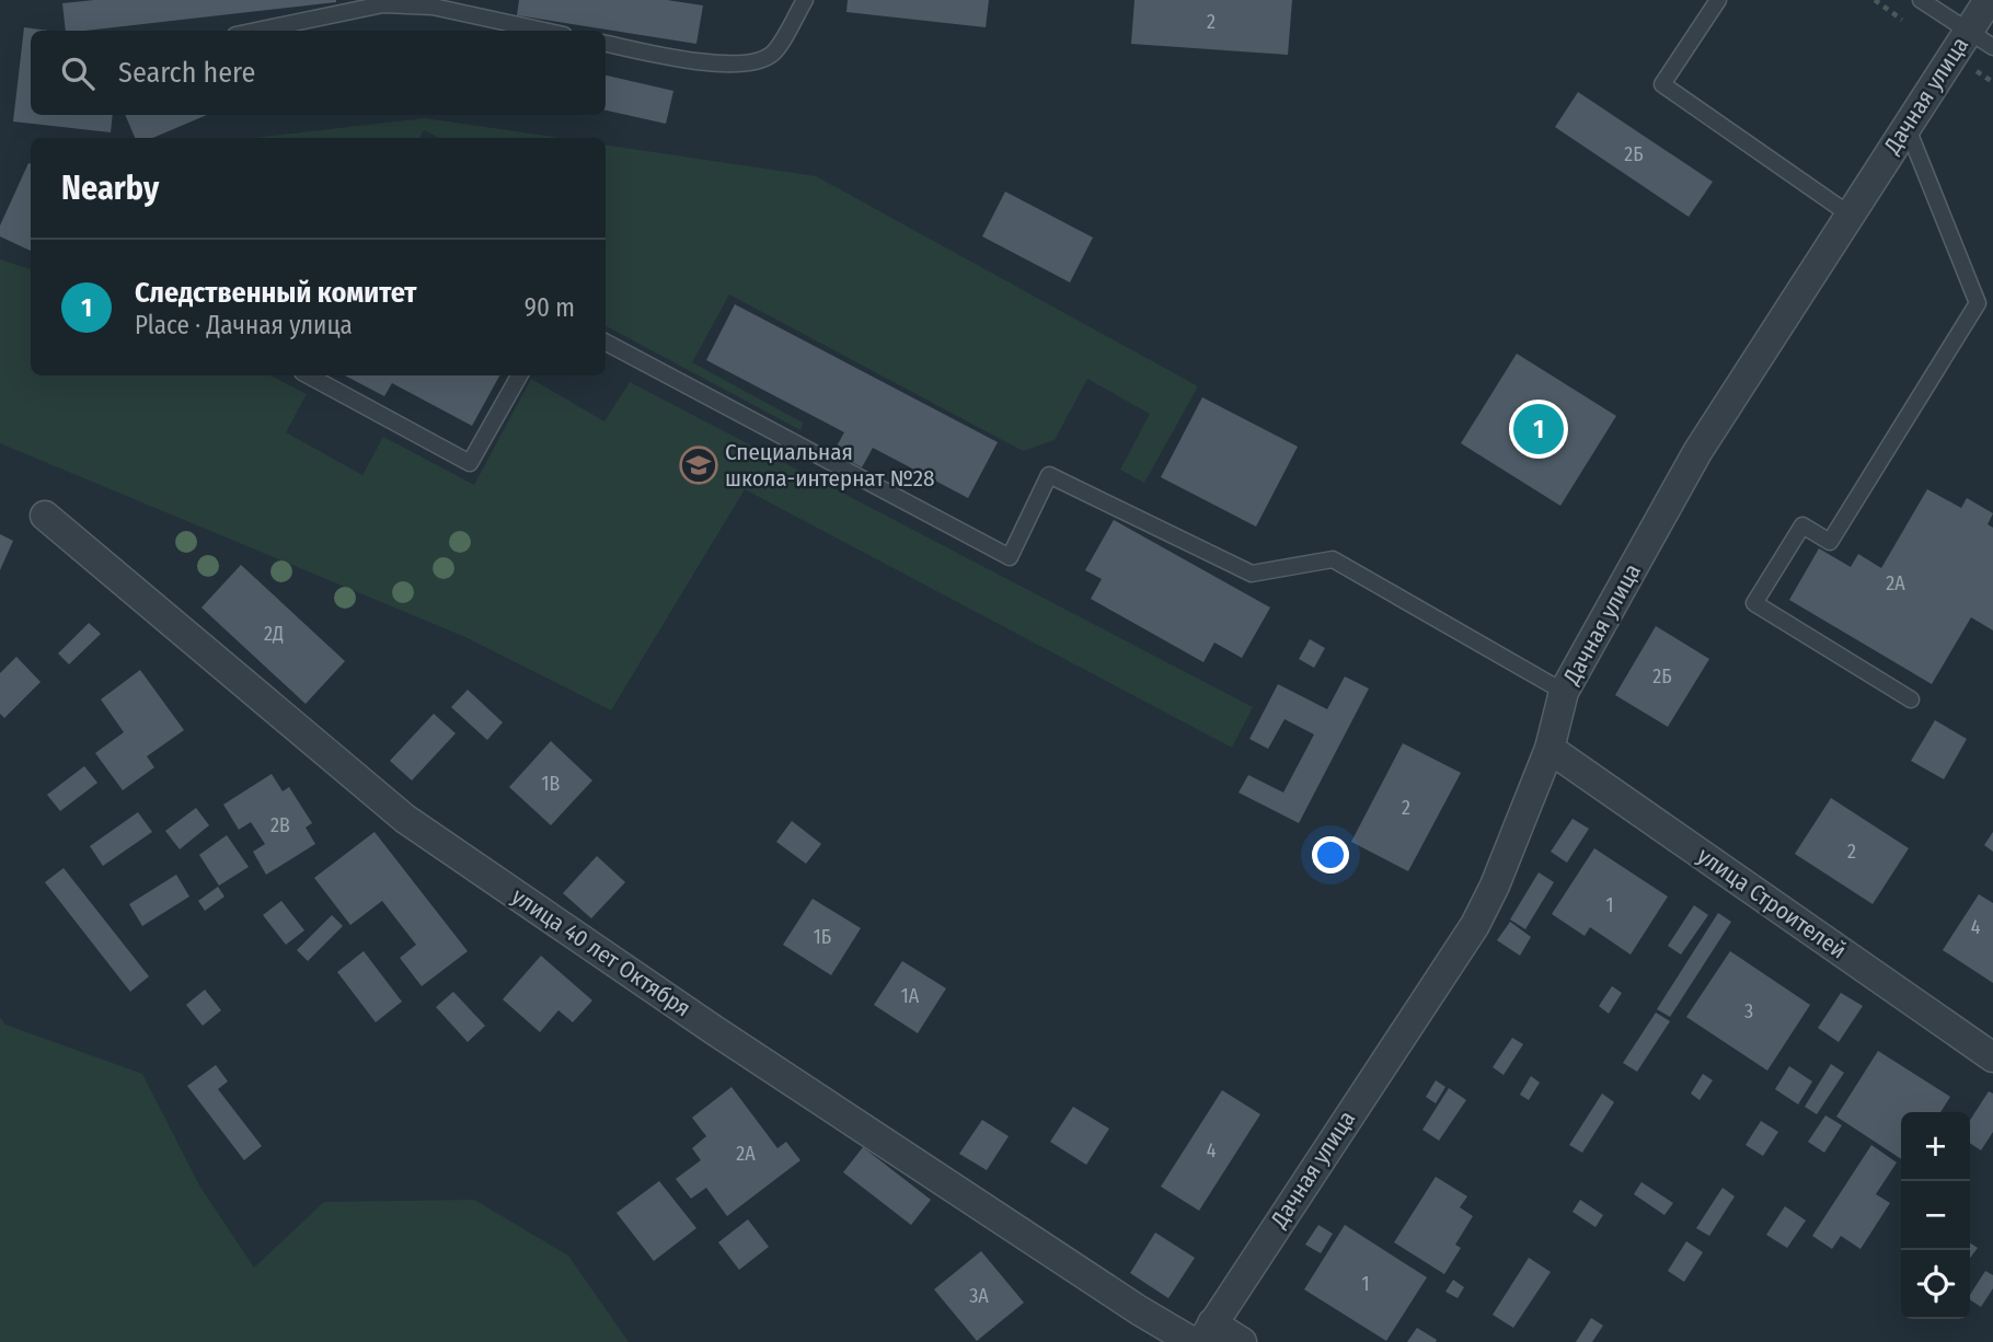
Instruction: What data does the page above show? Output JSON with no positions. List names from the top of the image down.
{
  "streets": {
    "street": ["Дачная улица", "улица Строителей", "улица 40 лет Октября"]
  },
  "crossings": [
    ["Дачная улица", "улица Строителей"],
    ["Дачная улица", "улица 40 лет Октября"]
  ],
  "places": {
    "school or university": ["Специальная школа-интернат №28"]
  },
  "house_numbers": [
    "2",
    "2Б",
    "2А",
    "2Д",
    "2Б",
    "1В",
    "2",
    "2В",
    "2",
    "1",
    "4",
    "1Б",
    "1А",
    "3",
    "4",
    "2А",
    "1",
    "3А"
  ],
  "page": {
    "search": "Search here",
    "heading": "Nearby",
    "list": [
      {
        "mark": "1",
        "name": "Следственный комитет",
        "note": "Place · Дачная улица",
        "value": "90 m"
      }
    ],
    "pins": "1",
    "map_buttons": ["+", "−"]
  }
}
